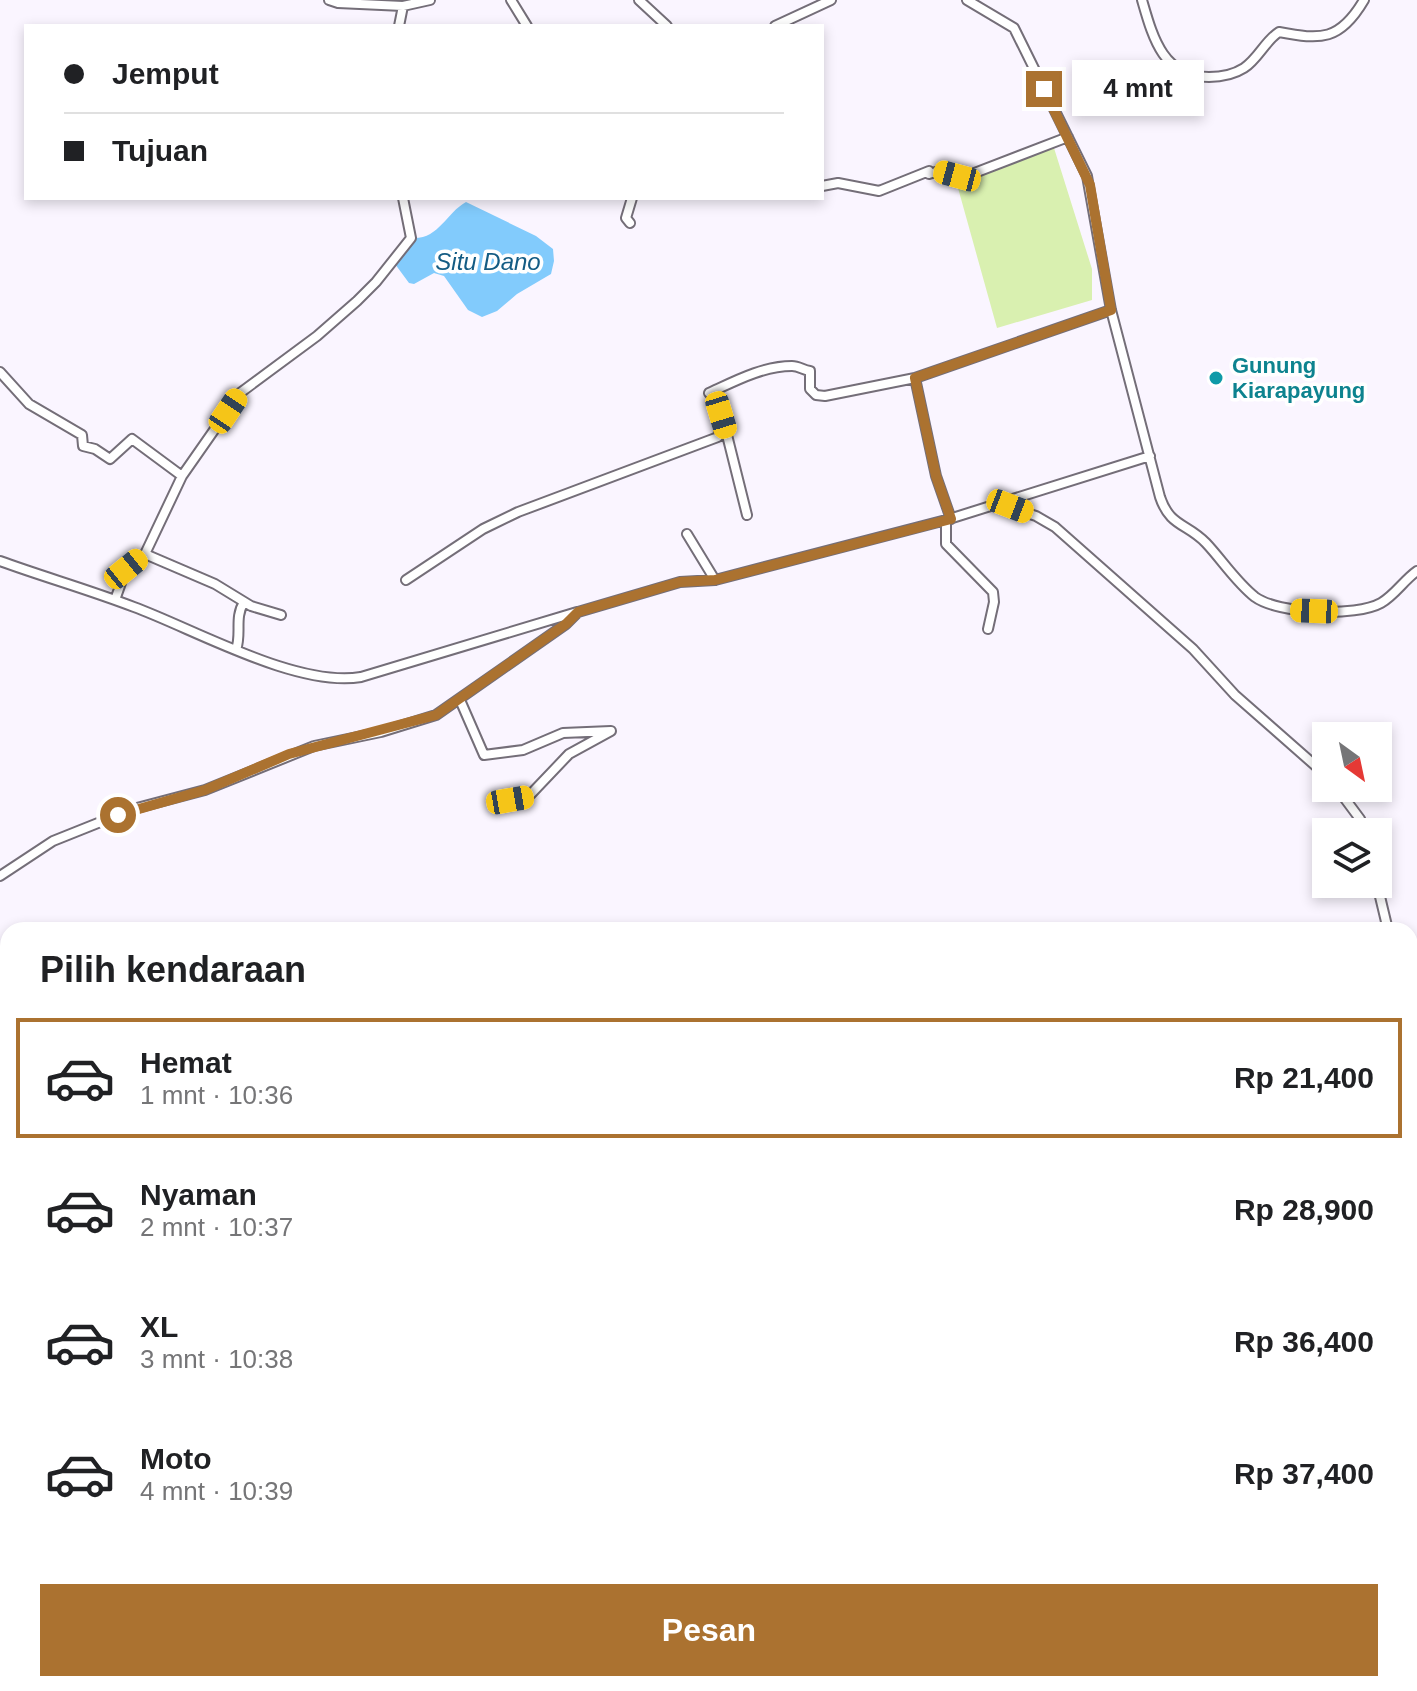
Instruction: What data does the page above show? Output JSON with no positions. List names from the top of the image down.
{
  "water": ["Situ Dano"],
  "places": ["Gunung Kiarapayung"],
  "north": "bottom right",
  "page": {
    "banner": ["Jemput", "Tujuan"],
    "bubble": "4 mnt",
    "heading": "Pilih kendaraan",
    "list": [
      {
        "name": "Hemat",
        "note": "1 mnt · 10:36",
        "value": "Rp 21,400"
      },
      {
        "name": "Nyaman",
        "note": "2 mnt · 10:37",
        "value": "Rp 28,900"
      },
      {
        "name": "XL",
        "note": "3 mnt · 10:38",
        "value": "Rp 36,400"
      },
      {
        "name": "Moto",
        "note": "4 mnt · 10:39",
        "value": "Rp 37,400"
      }
    ],
    "buttons": "Pesan"
  }
}
